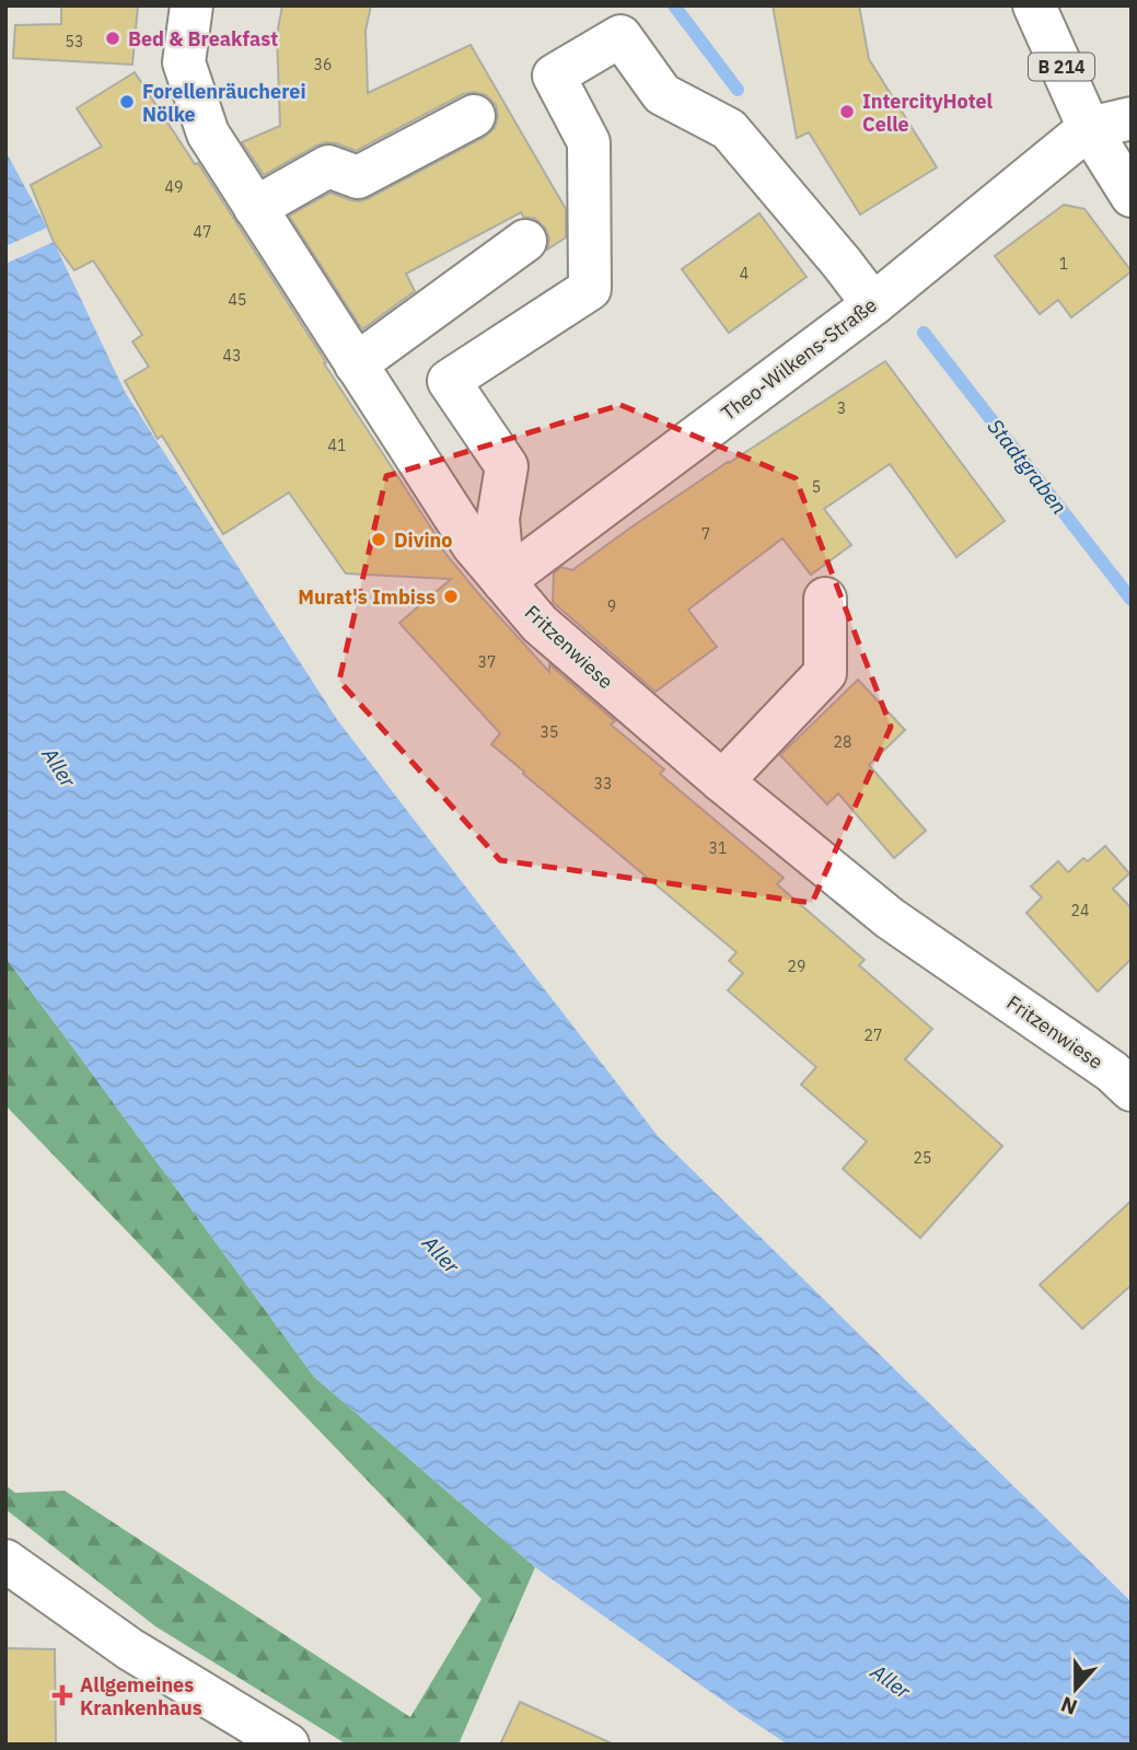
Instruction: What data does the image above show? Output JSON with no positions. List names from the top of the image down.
{
  "streets": {
    "street": ["B 214", "Theo-Wilkens-Straße", "Fritzenwiese"]
  },
  "crossings": [
    ["B 214", "Theo-Wilkens-Straße"],
    ["Theo-Wilkens-Straße", "Fritzenwiese"]
  ],
  "water": ["Stadtgraben", "Aller"],
  "places": {
    "other": [
      "Bed & Breakfast",
      "Forellenräucherei Nölke",
      "IntercityHotel Celle",
      "Divino",
      "Murat's Imbiss"
    ],
    "health": ["Allgemeines Krankenhaus"]
  },
  "house_numbers": [
    "53",
    "36",
    "49",
    "47",
    "1",
    "4",
    "45",
    "43",
    "3",
    "41",
    "5",
    "7",
    "9",
    "37",
    "35",
    "28",
    "33",
    "31",
    "24",
    "29",
    "27",
    "25"
  ],
  "north": "bottom"
}
